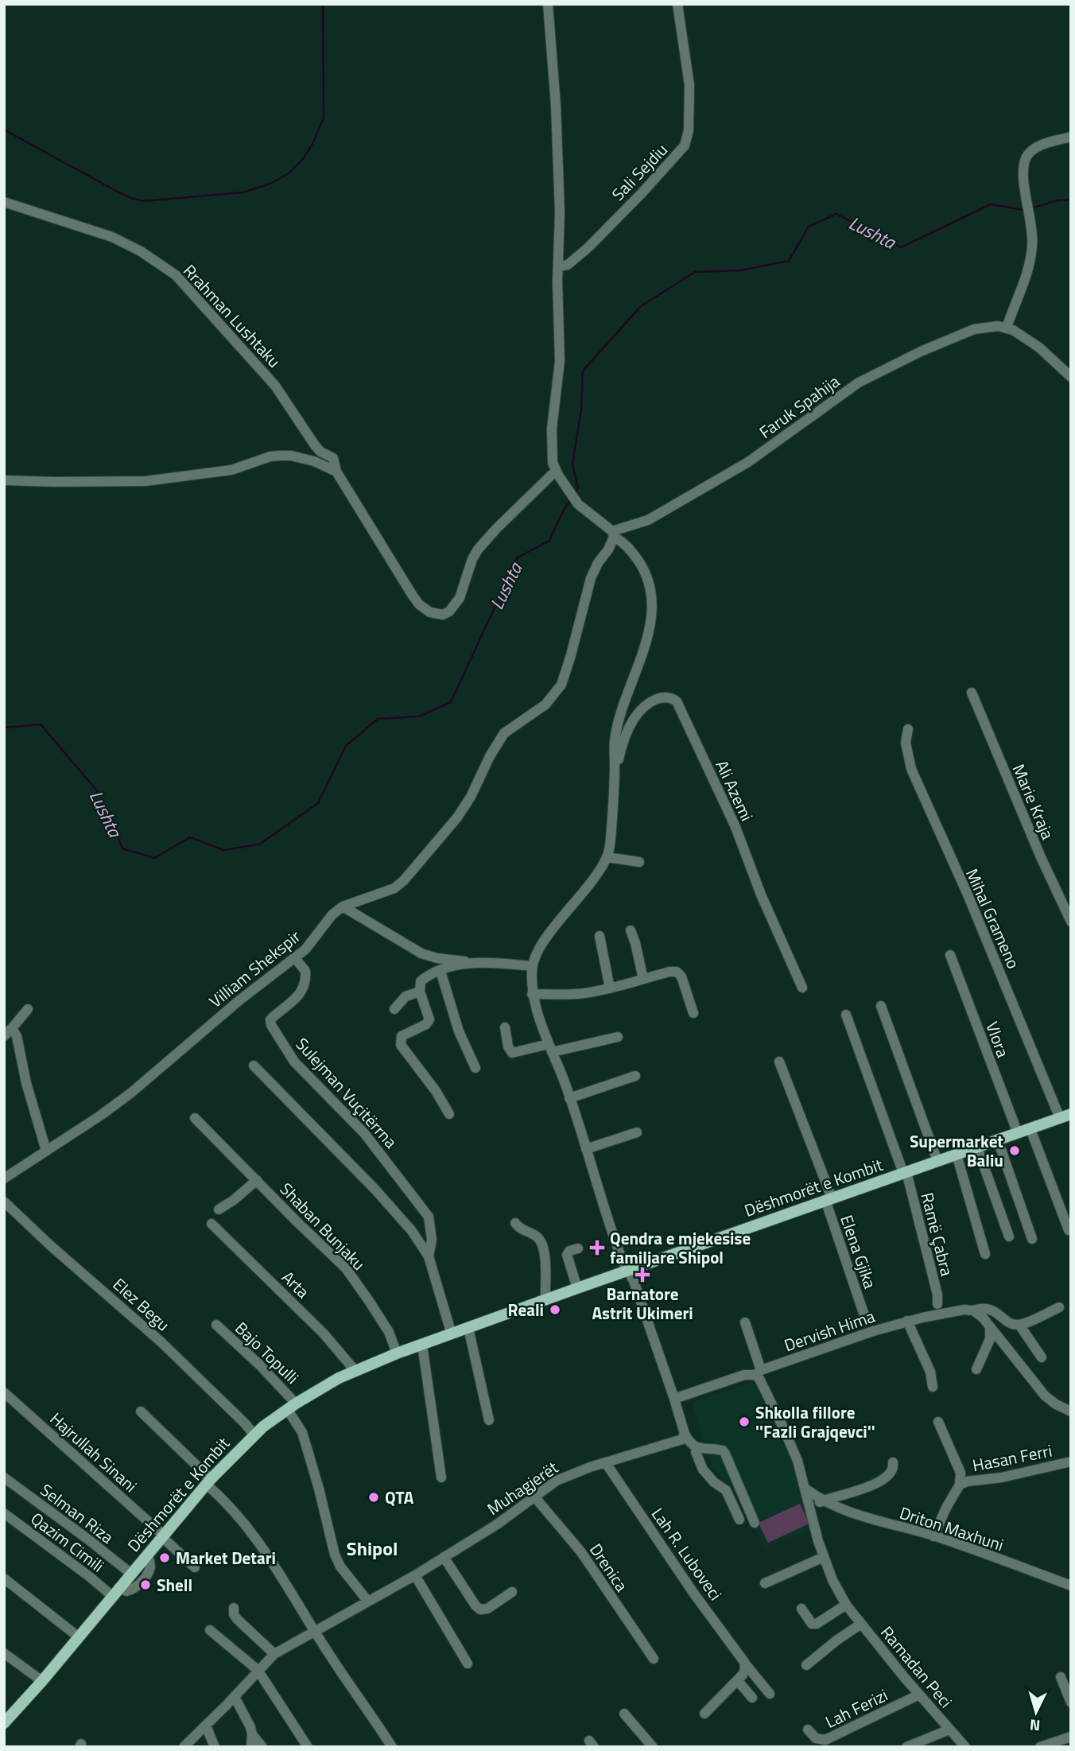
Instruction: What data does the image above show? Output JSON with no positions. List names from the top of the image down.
{
  "streets": {
    "main road": ["Dëshmorët e Kombit"],
    "street": [
      "Sali Sejdiu",
      "Rrahman Lushtaku",
      "Faruk Spahija",
      "Ali Azemi",
      "Marie Kraja",
      "Mihal Grameno",
      "Villiam Shekspir",
      "Vlora",
      "Sulejman Vuçitërrna",
      "Shaban Bunjaku",
      "Ramë Çabra",
      "Elena Gjika",
      "Arta",
      "Elez Begu",
      "Dervish Hima",
      "Bajo Topulli",
      "Hajrullah Sinani",
      "Hasan Ferri",
      "Muhagjerët",
      "Selman Riza",
      "Driton Maxhuni",
      "Qazim Cimili",
      "Lah R. Luboveci",
      "Drenica",
      "Ramadan Peci",
      "Lah Ferizi"
    ]
  },
  "crossings": [
    ["Faruk Spahija", "Villiam Shekspir"],
    ["Mihal Grameno", "Dëshmorët e Kombit"],
    ["Villiam Shekspir", "Sulejman Vuçitërrna"],
    ["Vlora", "Dëshmorët e Kombit"],
    ["Sulejman Vuçitërrna", "Dëshmorët e Kombit"],
    ["Dëshmorët e Kombit", "Shaban Bunjaku"],
    ["Dëshmorët e Kombit", "Ramë Çabra"],
    ["Dëshmorët e Kombit", "Elena Gjika"],
    ["Dëshmorët e Kombit", "Arta"],
    ["Dëshmorët e Kombit", "Elez Begu"],
    ["Dëshmorët e Kombit", "Bajo Topulli"],
    ["Dëshmorët e Kombit", "Hajrullah Sinani"],
    ["Dëshmorët e Kombit", "Selman Riza"],
    ["Dëshmorët e Kombit", "Qazim Cimili"],
    ["Dervish Hima", "Ramadan Peci"],
    ["Bajo Topulli", "Muhagjerët"],
    ["Hasan Ferri", "Driton Maxhuni"],
    ["Muhagjerët", "Lah R. Luboveci"],
    ["Muhagjerët", "Drenica"],
    ["Driton Maxhuni", "Ramadan Peci"],
    ["Ramadan Peci", "Lah Ferizi"]
  ],
  "districts": ["Shipol"],
  "water": ["Lushta"],
  "places": {
    "other": [
      "Supermarket Baliu",
      "Reali",
      "Shkolla fillore ''Fazli Grajqevci''",
      "QTA",
      "Market Detari",
      "Shell"
    ],
    "health": ["Qendra e mjekesise familjare Shipol", "Barnatore Astrit Ukimeri"]
  },
  "north": "bottom"
}
